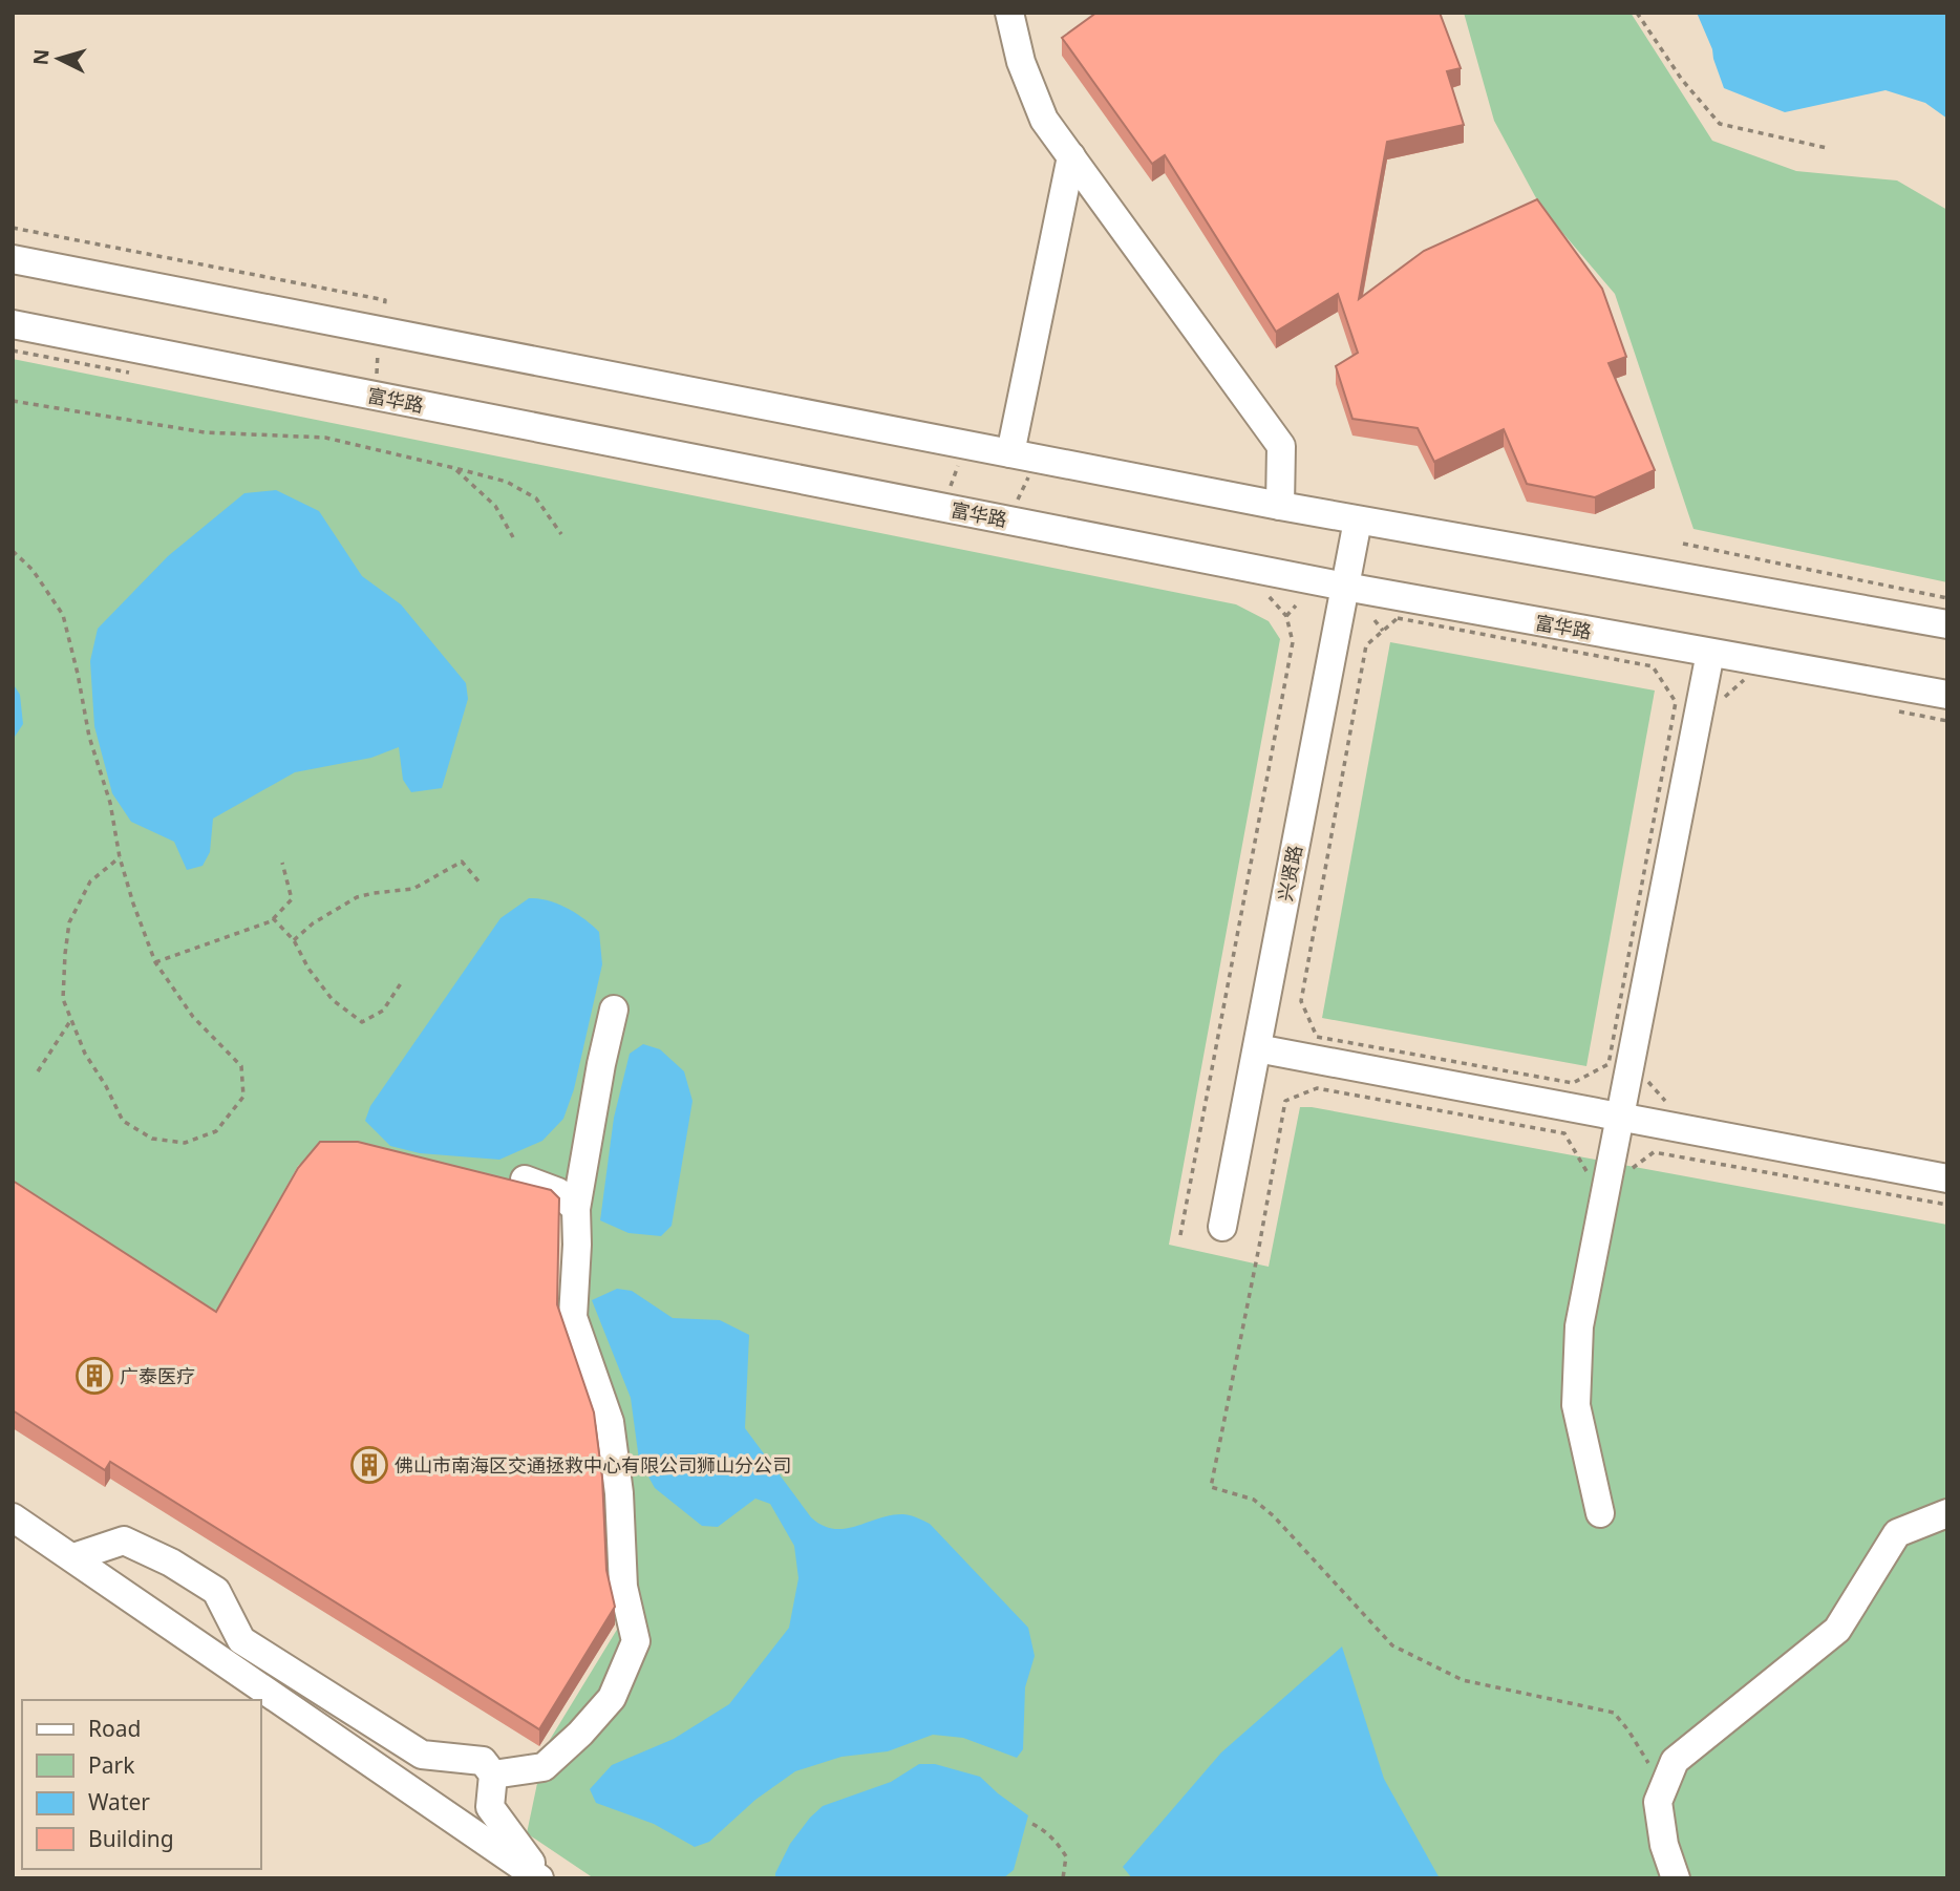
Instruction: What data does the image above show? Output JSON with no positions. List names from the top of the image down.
{
  "streets": {
    "street": ["富华路", "兴贤路"]
  },
  "crossings": [
    ["富华路", "兴贤路"]
  ],
  "places": {
    "building": ["广泰医疗", "佛山市南海区交通拯救中心有限公司狮山分公司"]
  },
  "legend": [
    "Road",
    "Park",
    "Water",
    "Building"
  ],
  "north": "left"
}
